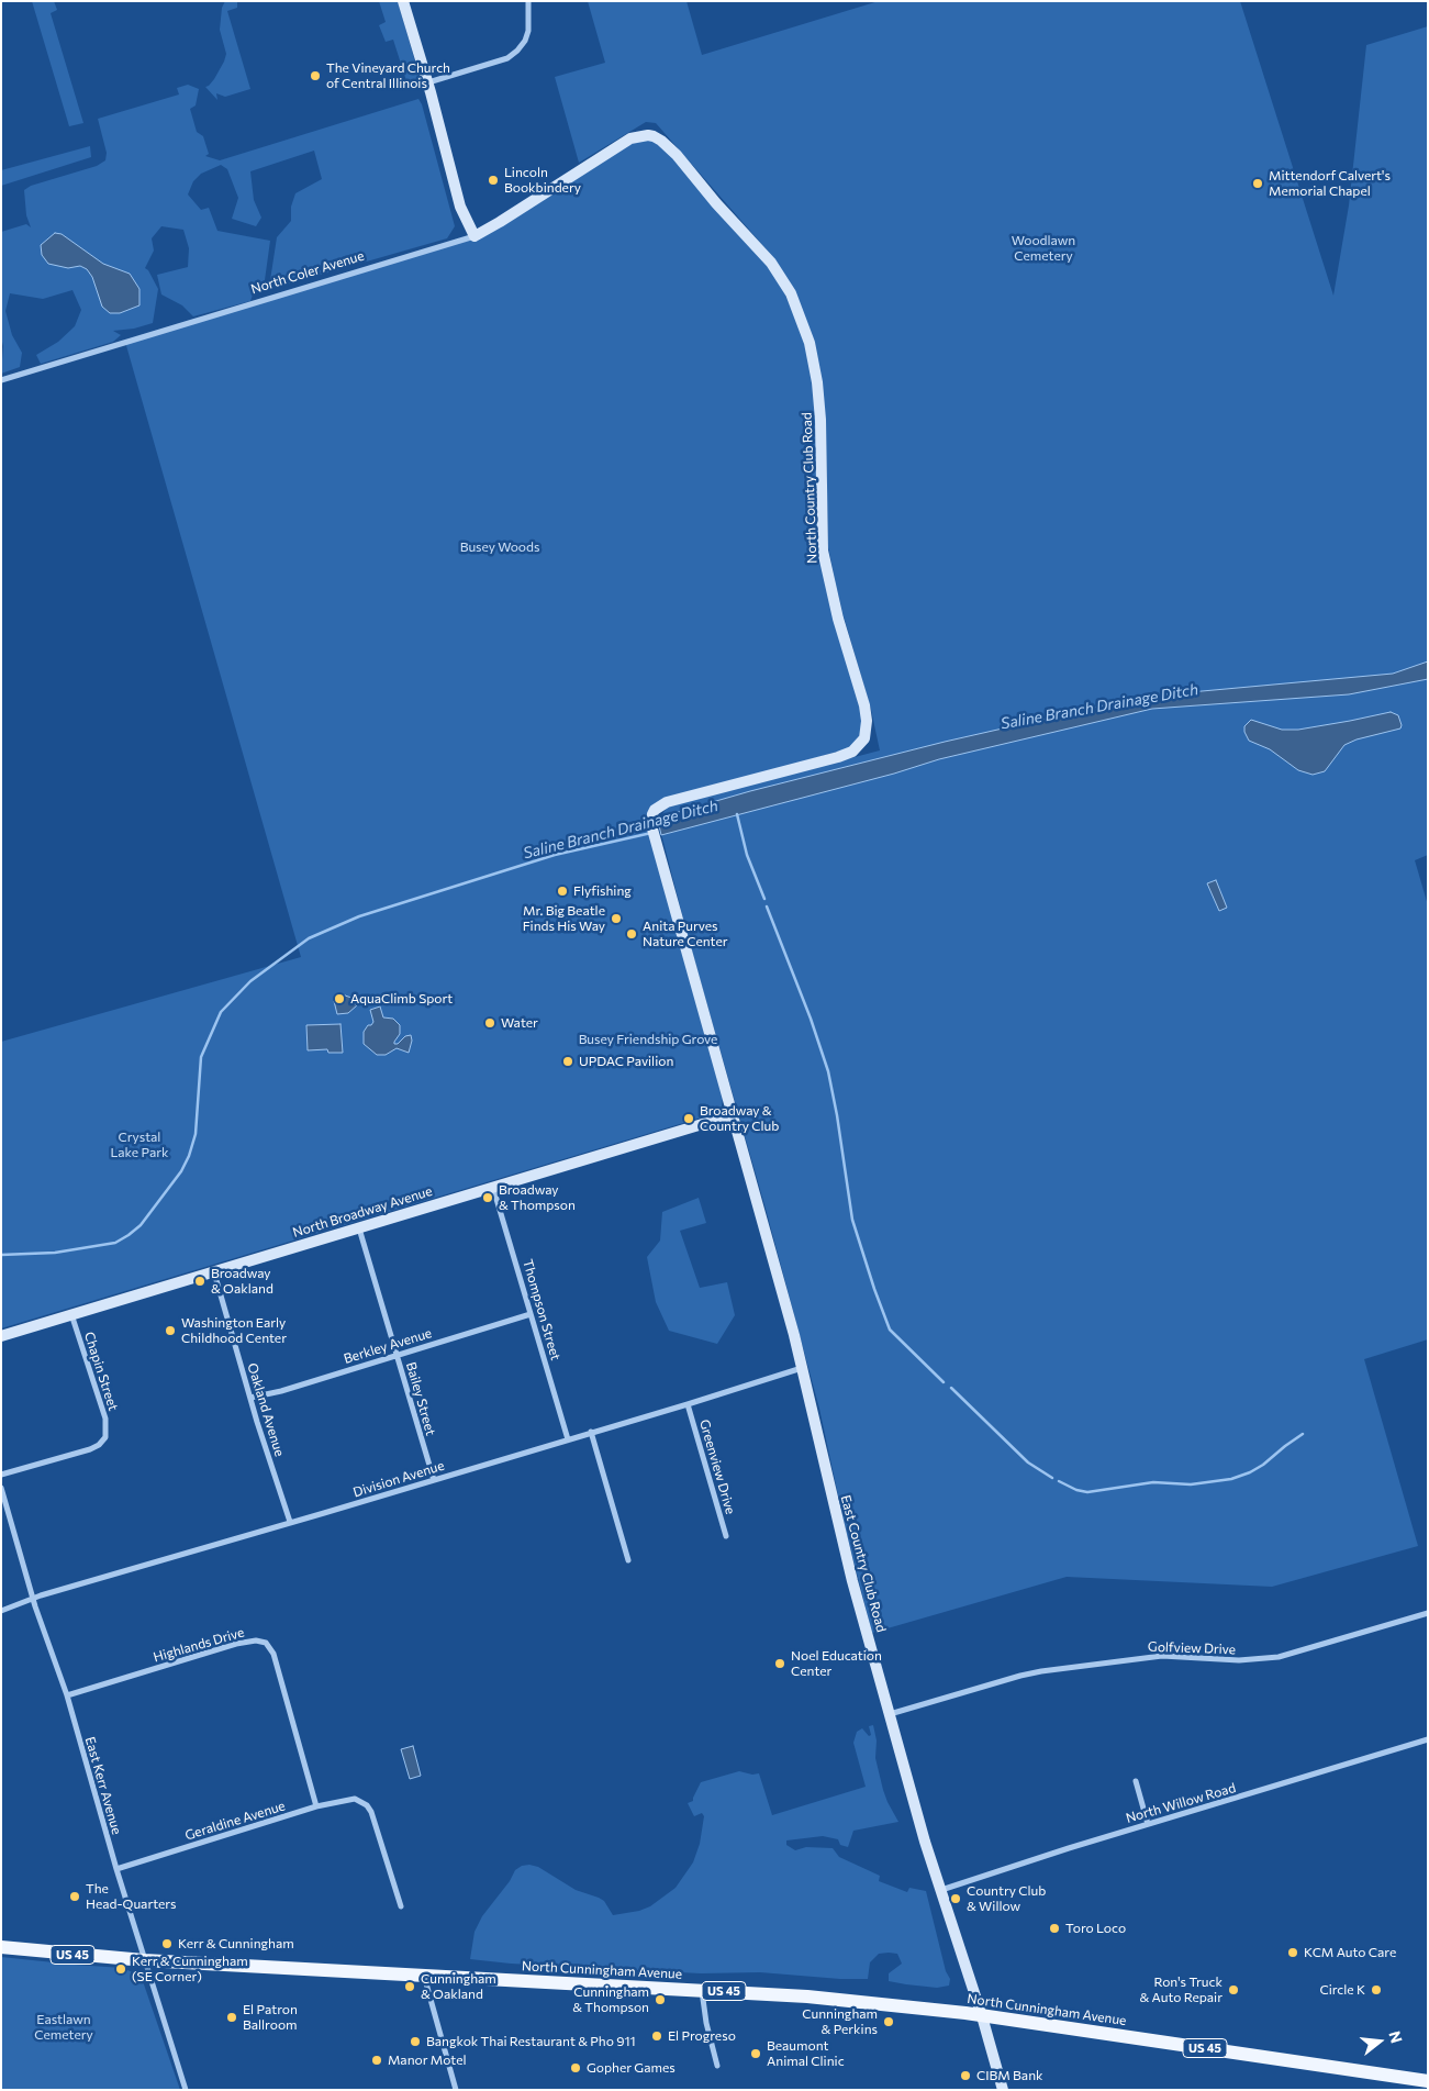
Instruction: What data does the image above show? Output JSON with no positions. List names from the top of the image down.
{
  "streets": {
    "main road": ["US 45", "North Cunningham Avenue"],
    "street": [
      "North Coler Avenue",
      "North Country Club Road",
      "North Broadway Avenue",
      "Thompson Street",
      "Berkley Avenue",
      "Chapin Street",
      "Bailey Street",
      "Oakland Avenue",
      "Greenview Drive",
      "Division Avenue",
      "East Country Club Road",
      "Highlands Drive",
      "Golfview Drive",
      "East Kerr Avenue",
      "North Willow Road",
      "Geraldine Avenue"
    ]
  },
  "crossings": [
    ["North Coler Avenue", "North Country Club Road"],
    ["North Country Club Road", "North Broadway Avenue"],
    ["North Country Club Road", "East Country Club Road"],
    ["North Broadway Avenue", "Thompson Street"],
    ["North Broadway Avenue", "Chapin Street"],
    ["North Broadway Avenue", "Bailey Street"],
    ["North Broadway Avenue", "Oakland Avenue"],
    ["North Broadway Avenue", "East Country Club Road"],
    ["Thompson Street", "Berkley Avenue"],
    ["Thompson Street", "Division Avenue"],
    ["Berkley Avenue", "Bailey Street"],
    ["Berkley Avenue", "Oakland Avenue"],
    ["Bailey Street", "Division Avenue"],
    ["Oakland Avenue", "Division Avenue"],
    ["Greenview Drive", "Division Avenue"],
    ["Division Avenue", "East Country Club Road"],
    ["Division Avenue", "East Kerr Avenue"],
    ["East Country Club Road", "Golfview Drive"],
    ["East Country Club Road", "North Willow Road"],
    ["East Country Club Road", "North Cunningham Avenue"],
    ["Highlands Drive", "East Kerr Avenue"],
    ["Highlands Drive", "Geraldine Avenue"],
    ["East Kerr Avenue", "Geraldine Avenue"],
    ["East Kerr Avenue", "North Cunningham Avenue"]
  ],
  "water": ["Saline Branch Drainage Ditch"],
  "parks": [
    "Woodlawn Cemetery",
    "Busey Woods",
    "Busey Friendship Grove",
    "Crystal Lake Park",
    "Eastlawn Cemetery"
  ],
  "places": [
    "The Vineyard Church of Central Illinois",
    "Lincoln Bookbindery",
    "Mittendorf Calvert's Memorial Chapel",
    "Flyfishing",
    "Mr. Big Beatle Finds His Way",
    "Anita Purves Nature Center",
    "AquaClimb Sport",
    "Water",
    "UPDAC Pavilion",
    "Broadway & Country Club",
    "Broadway & Thompson",
    "Broadway & Oakland",
    "Washington Early Childhood Center",
    "Noel Education Center",
    "The Head-Quarters",
    "Country Club & Willow",
    "Toro Loco",
    "Kerr & Cunningham",
    "KCM Auto Care",
    "Kerr & Cunningham (SE Corner)",
    "Cunningham & Oakland",
    "Ron's Truck & Auto Repair",
    "Circle K",
    "Cunningham & Thompson",
    "El Patron Ballroom",
    "Cunningham & Perkins",
    "El Progreso",
    "Bangkok Thai Restaurant & Pho 911",
    "Beaumont Animal Clinic",
    "Manor Motel",
    "Gopher Games",
    "CIBM Bank"
  ],
  "north": "right"
}
